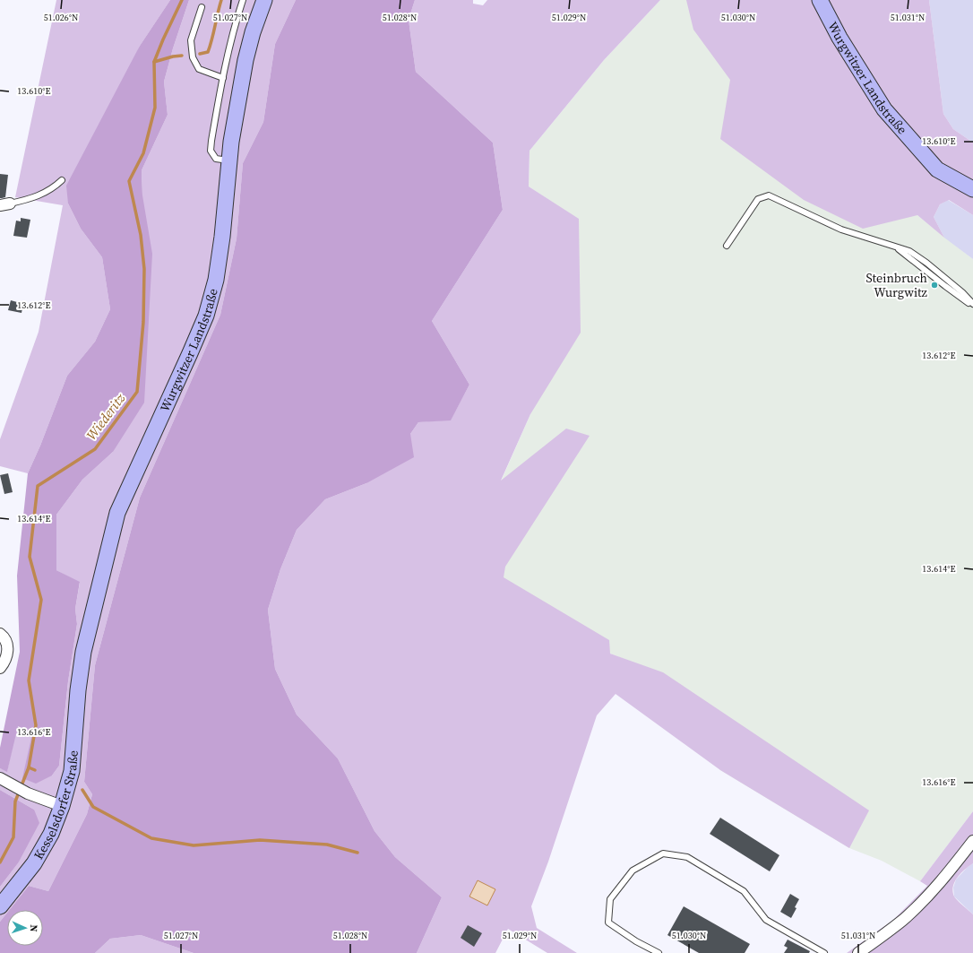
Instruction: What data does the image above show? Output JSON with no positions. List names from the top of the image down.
{
  "streets": {
    "main road": ["Wurgwitzer Landstraße", "Kesselsdorfer Straße"]
  },
  "crossings": [
    ["Wurgwitzer Landstraße", "Kesselsdorfer Straße"]
  ],
  "water": ["Wiederitz"],
  "places": ["Steinbruch Wurgwitz"],
  "north": "right",
  "coordinates": [
    "51.026°N",
    "51.027°N",
    "51.028°N",
    "51.029°N",
    "51.030°N",
    "51.031°N",
    "13.610°E",
    "13.612°E",
    "13.614°E",
    "13.616°E"
  ]
}
